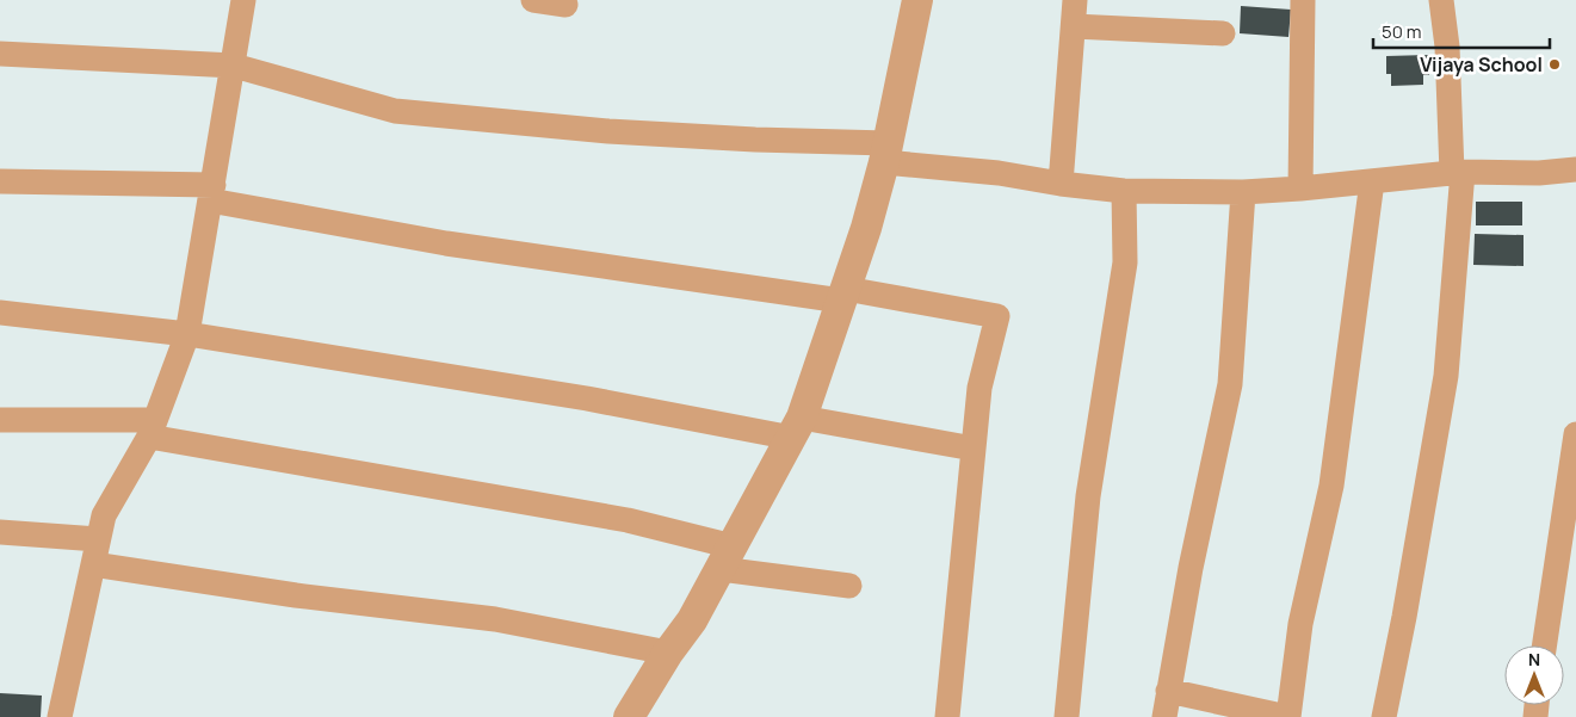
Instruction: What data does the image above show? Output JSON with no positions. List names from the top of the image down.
{
  "places": ["Vijaya School"],
  "scale_bar": "50 m",
  "north": "top"
}
